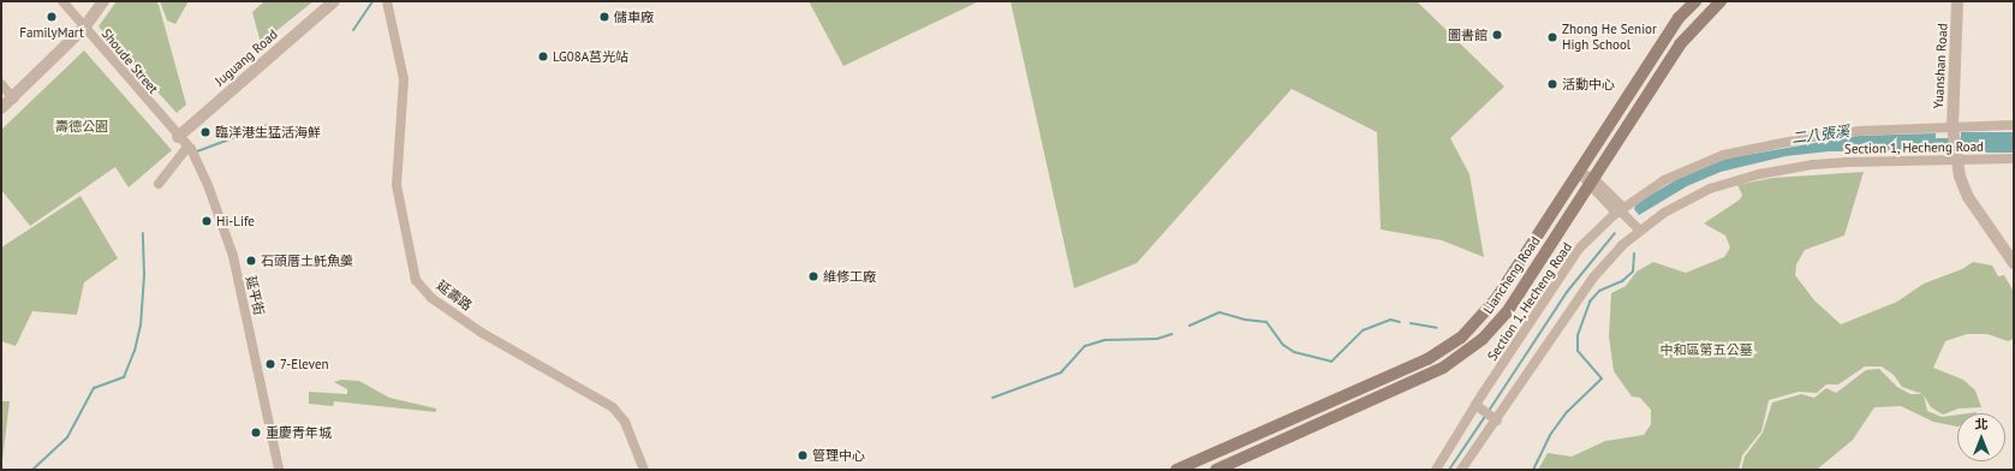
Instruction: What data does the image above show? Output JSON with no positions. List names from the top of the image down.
{
  "streets": {
    "main road": ["Liancheng Road"],
    "street": [
      "Juguang Road",
      "Shoude Street",
      "Yuanshan Road",
      "Section 1, Hecheng Road",
      "延平街",
      "延壽路"
    ]
  },
  "crossings": [
    ["Juguang Road", "Shoude Street"],
    ["Juguang Road", "延平街"],
    ["Shoude Street", "延平街"],
    ["Yuanshan Road", "Section 1, Hecheng Road"]
  ],
  "water": ["二八張溪"],
  "parks": ["壽德公園", "中和區第五公墓"],
  "places": [
    "FamilyMart",
    "儲車廠",
    "圖書館",
    "Zhong He Senior High School",
    "LG08A莒光站",
    "活動中心",
    "臨洋港生猛活海鮮",
    "Hi-Life",
    "石頭厝土魠魚羹",
    "維修工廠",
    "7-Eleven",
    "重慶青年城",
    "管理中心"
  ],
  "north": "top"
}
